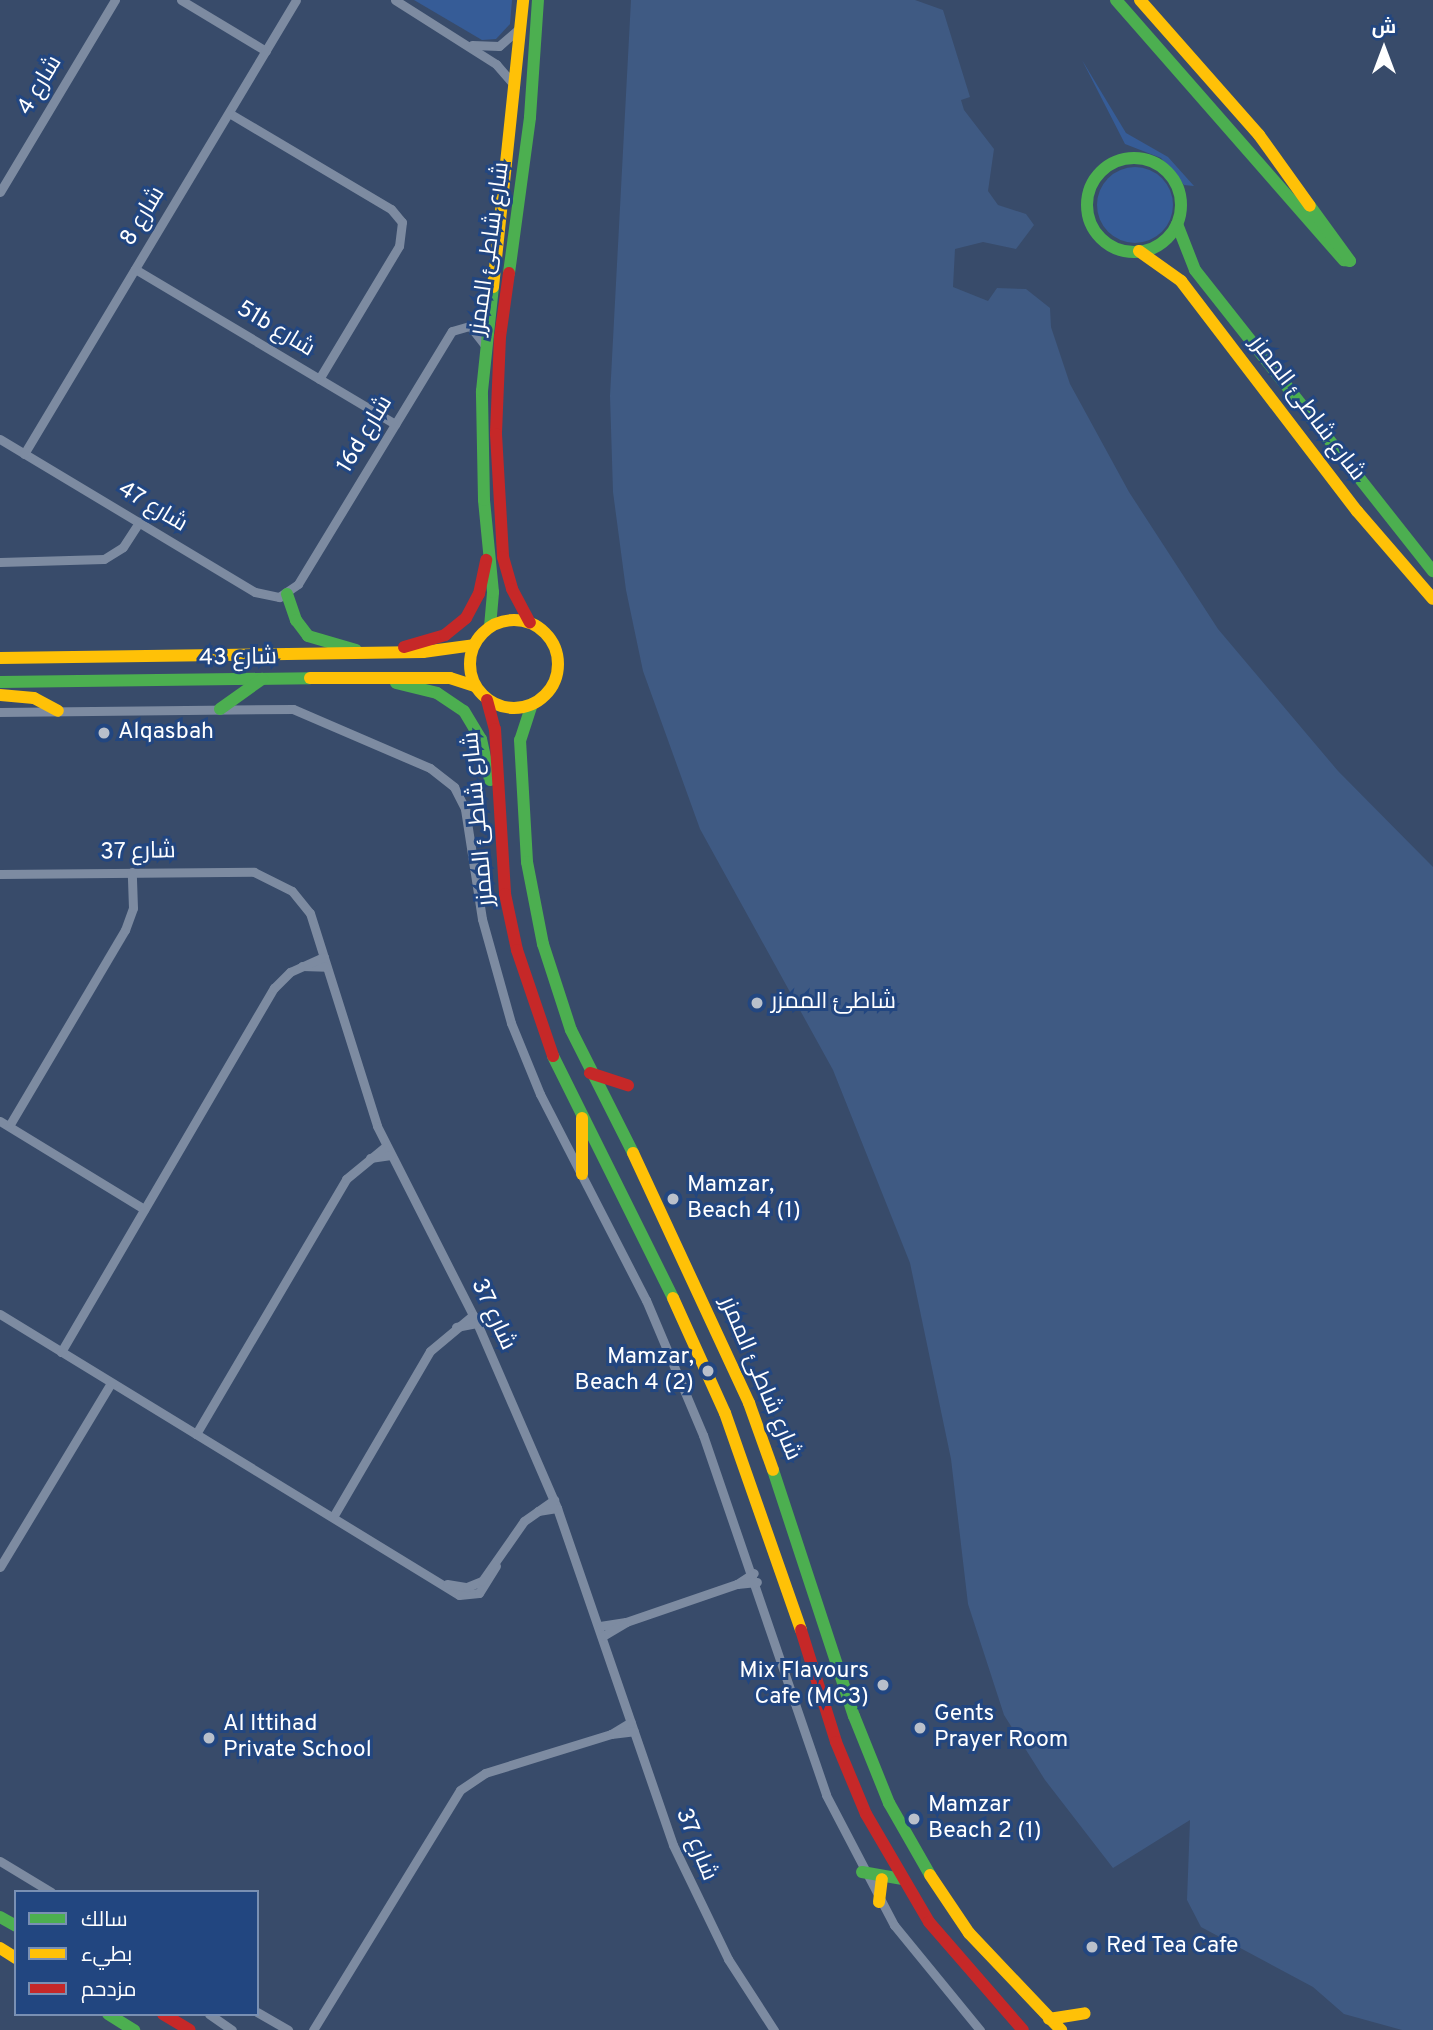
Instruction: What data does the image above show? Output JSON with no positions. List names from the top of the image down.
{
  "streets": {
    "main road": ["شارع شاطئ الممزر", "شارع 43"],
    "street": [
      "شارع 4",
      "شارع 8",
      "51b شارع",
      "16d شارع",
      "شارع 47",
      "شارع 37"
    ]
  },
  "crossings": [
    ["شارع 8", "51b شارع"],
    ["شارع 8", "شارع 47"],
    ["شارع شاطئ الممزر", "16d شارع"],
    ["شارع شاطئ الممزر", "شارع 43"],
    ["51b شارع", "16d شارع"],
    ["16d شارع", "شارع 47"]
  ],
  "places": [
    "Alqasbah",
    "شاطئ الممزر",
    "Mamzar, Beach 4 (1)",
    "Mamzar, Beach 4 (2)",
    "Mix Flavours Cafe (MC3)",
    "Gents Prayer Room",
    "Al Ittihad Private School",
    "Mamzar Beach 2 (1)",
    "Red Tea Cafe"
  ],
  "legend": ["سالك", "بطيء", "مزدحم"],
  "north": "top"
}
